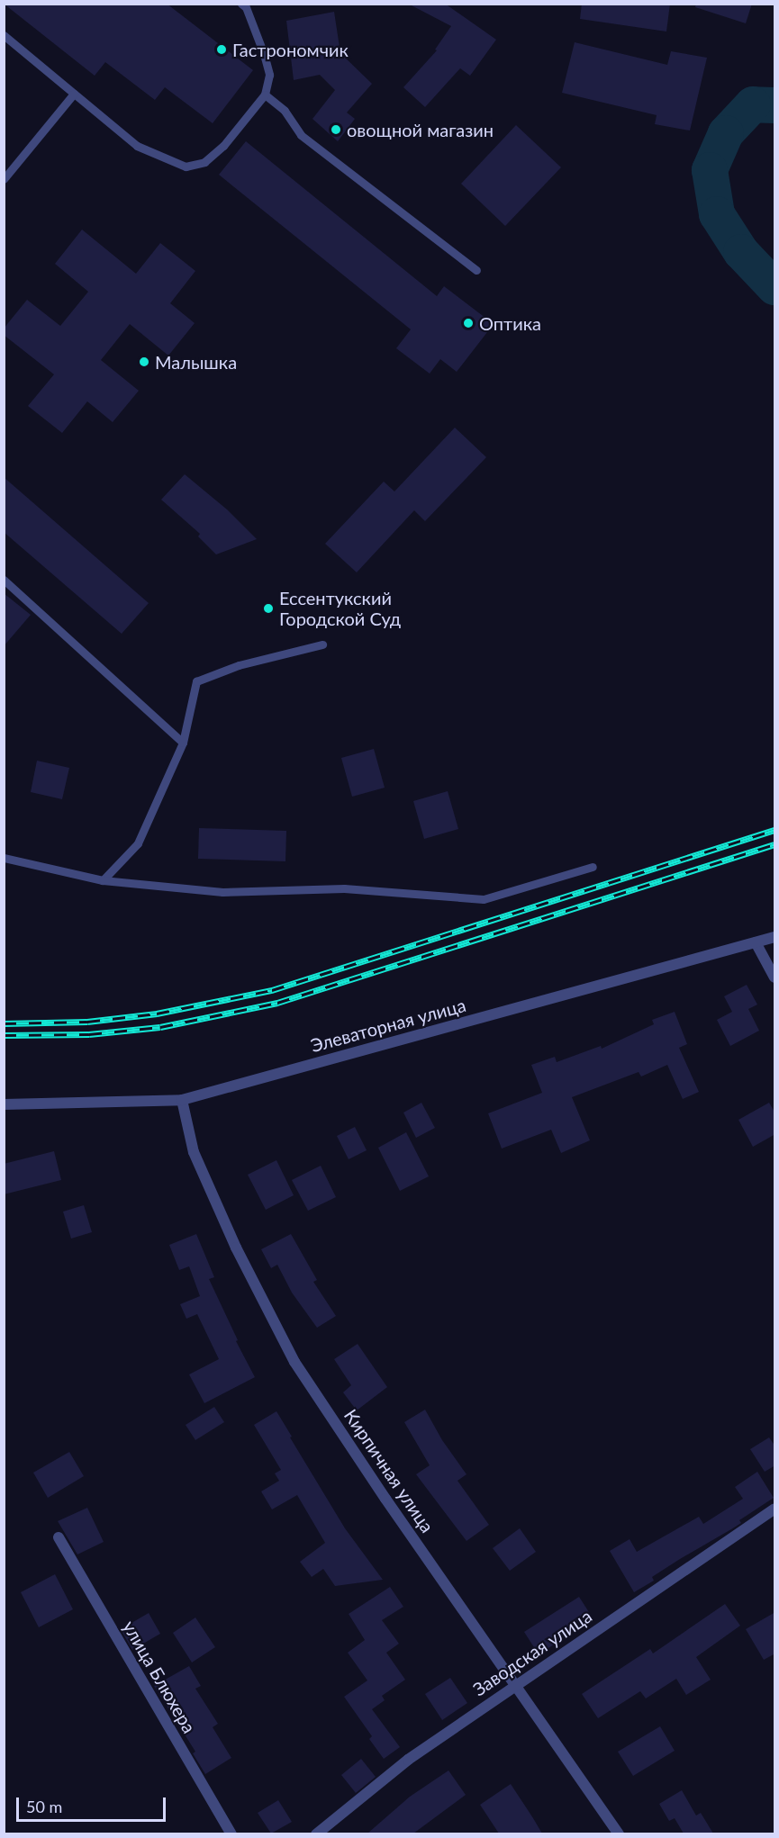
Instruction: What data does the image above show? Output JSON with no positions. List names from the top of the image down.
{
  "streets": {
    "street": [
      "Элеваторная улица",
      "Кирпичная улица",
      "Заводская улица",
      "улица Блюхера"
    ]
  },
  "crossings": [
    ["Элеваторная улица", "Кирпичная улица"],
    ["Кирпичная улица", "Заводская улица"]
  ],
  "places": [
    "Гастрономчик",
    "овощной магазин",
    "Оптика",
    "Малышка",
    "Ессентукский Городской Суд"
  ],
  "scale_bar": "50 m"
}
